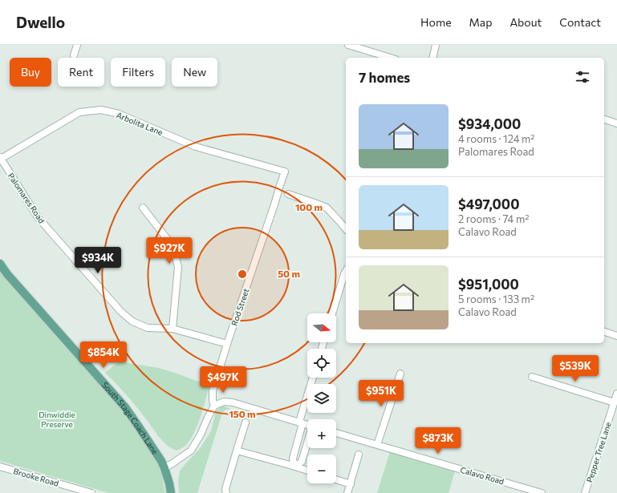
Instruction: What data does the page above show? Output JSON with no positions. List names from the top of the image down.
{
  "streets": {
    "main road": ["South Stage Coach Lane"],
    "street": [
      "Arbolita Lane",
      "Palomares Road",
      "Rod Street",
      "Pepper Tree Lane",
      "Calavo Road",
      "Brooke Road"
    ]
  },
  "crossings": [
    ["Arbolita Lane", "Palomares Road"],
    ["Arbolita Lane", "Rod Street"],
    ["Palomares Road", "Rod Street"]
  ],
  "parks": ["Dinwiddie Preserve"],
  "north": "right",
  "page": {
    "header": "Dwello",
    "nav": [
      "Home",
      "Map",
      "About",
      "Contact"
    ],
    "chip": [
      "Buy",
      "Rent",
      "Filters",
      "New"
    ],
    "heading": "7 homes",
    "list": [
      {
        "name": "$934,000",
        "note": "4 rooms · 124 m² · Palomares Road"
      },
      {
        "name": "$497,000",
        "note": "2 rooms · 74 m² · Calavo Road"
      },
      {
        "name": "$951,000",
        "note": "5 rooms · 133 m² · Calavo Road"
      }
    ],
    "price": [
      "$927K",
      "$934K",
      "$854K",
      "$539K",
      "$497K",
      "$951K",
      "$873K"
    ],
    "map_buttons": ["+", "−"]
  },
  "rings": ["100 m", "50 m", "150 m"]
}
